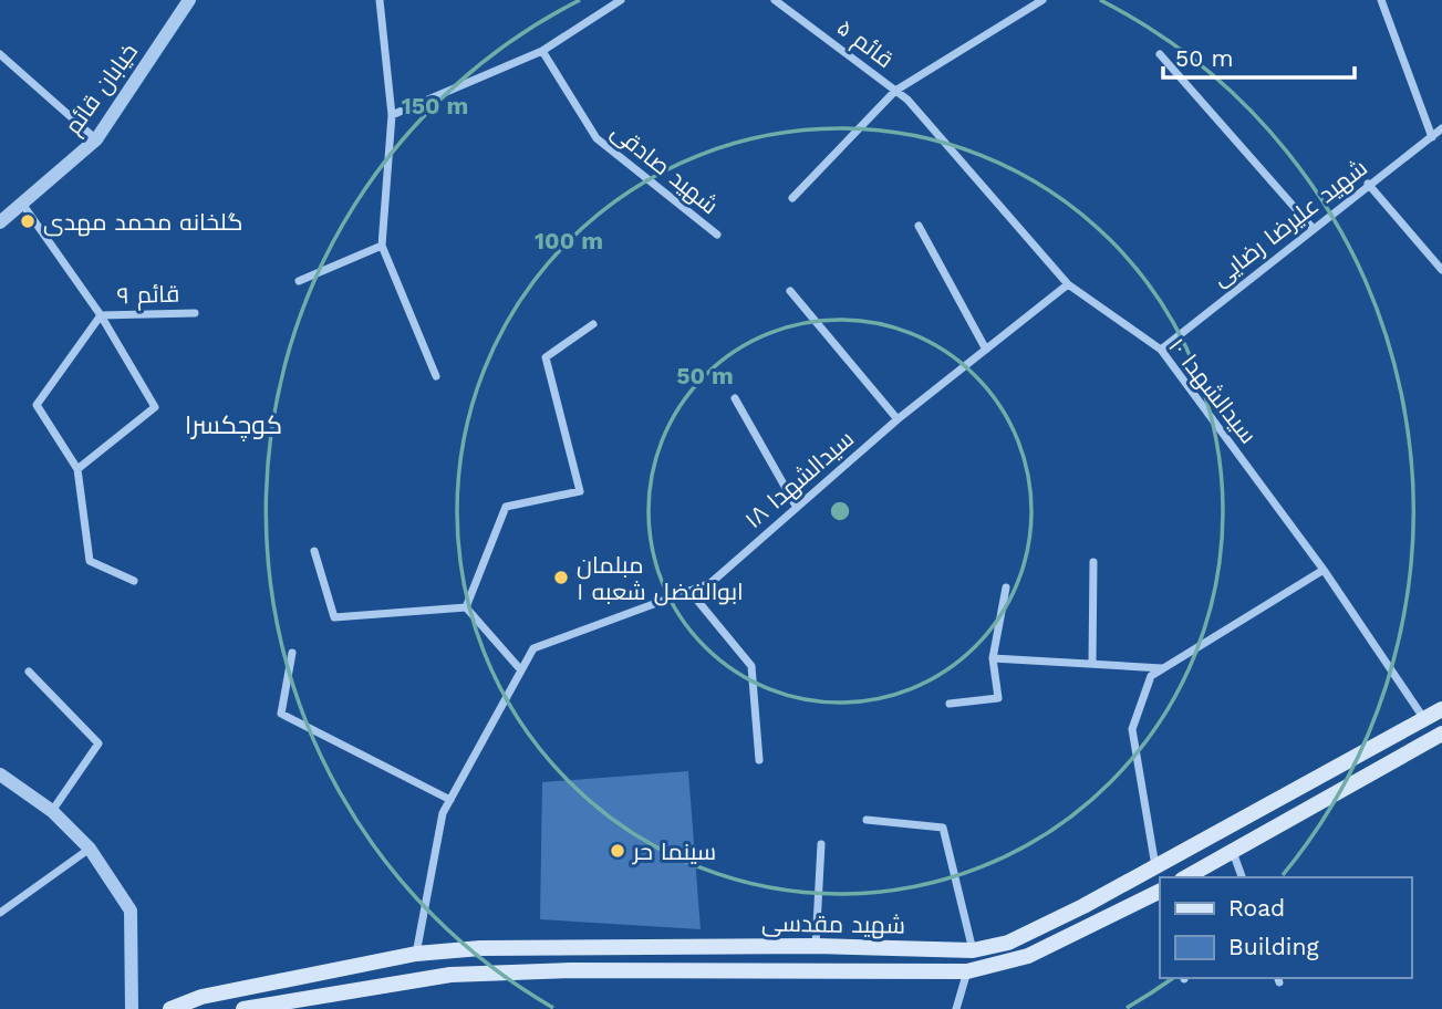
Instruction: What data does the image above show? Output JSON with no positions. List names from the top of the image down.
{
  "streets": {
    "main road": ["شهید مقدسی"],
    "street": [
      "قائم ۵",
      "خیابان قائم",
      "شهید صادقی",
      "شهید علیرضا رضایی",
      "قائم ۹",
      "سیدالشهدا ۱۰",
      "سیدالشهدا ۱۸"
    ]
  },
  "crossings": [
    ["قائم ۵", "سیدالشهدا ۱۰"],
    ["خیابان قائم", "قائم ۹"],
    ["شهید علیرضا رضایی", "سیدالشهدا ۱۰"],
    ["سیدالشهدا ۱۰", "سیدالشهدا ۱۸"],
    ["سیدالشهدا ۱۰", "شهید مقدسی"],
    ["سیدالشهدا ۱۸", "شهید مقدسی"]
  ],
  "districts": ["کوچکسرا"],
  "places": ["گلخانه محمد مهدی", "مبلمان ابوالفضل شعبه ۱", "سینما حر"],
  "legend": ["Road", "Building"],
  "scale_bar": "50 m",
  "rings": ["150 m", "100 m", "50 m"]
}
